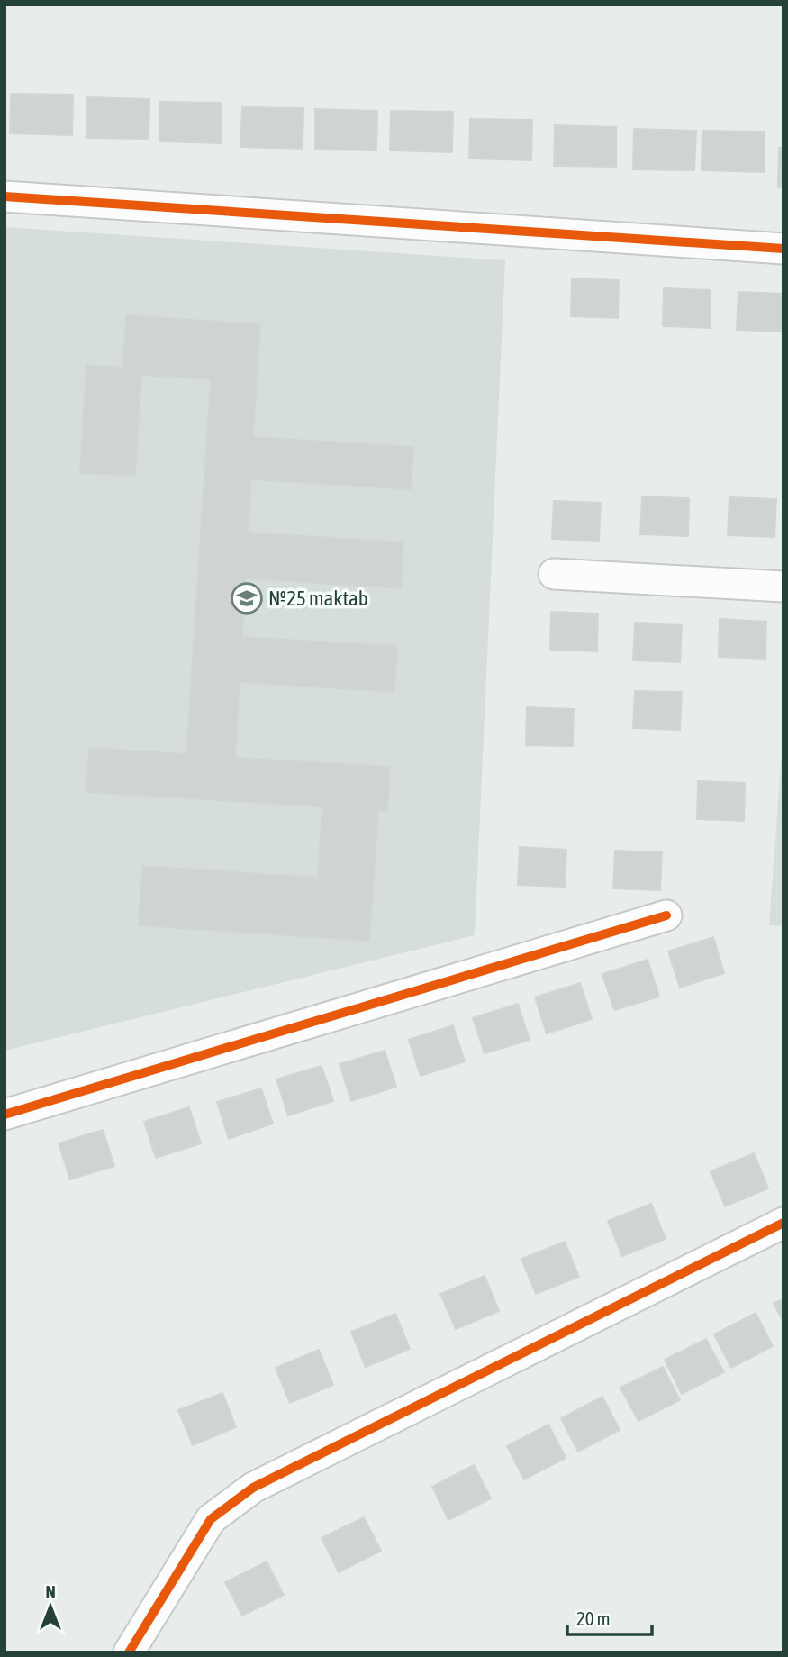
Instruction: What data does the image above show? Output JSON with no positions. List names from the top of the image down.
{
  "places": {
    "school or university": ["№25 maktab"]
  },
  "scale_bar": "20 m",
  "north": "top"
}
